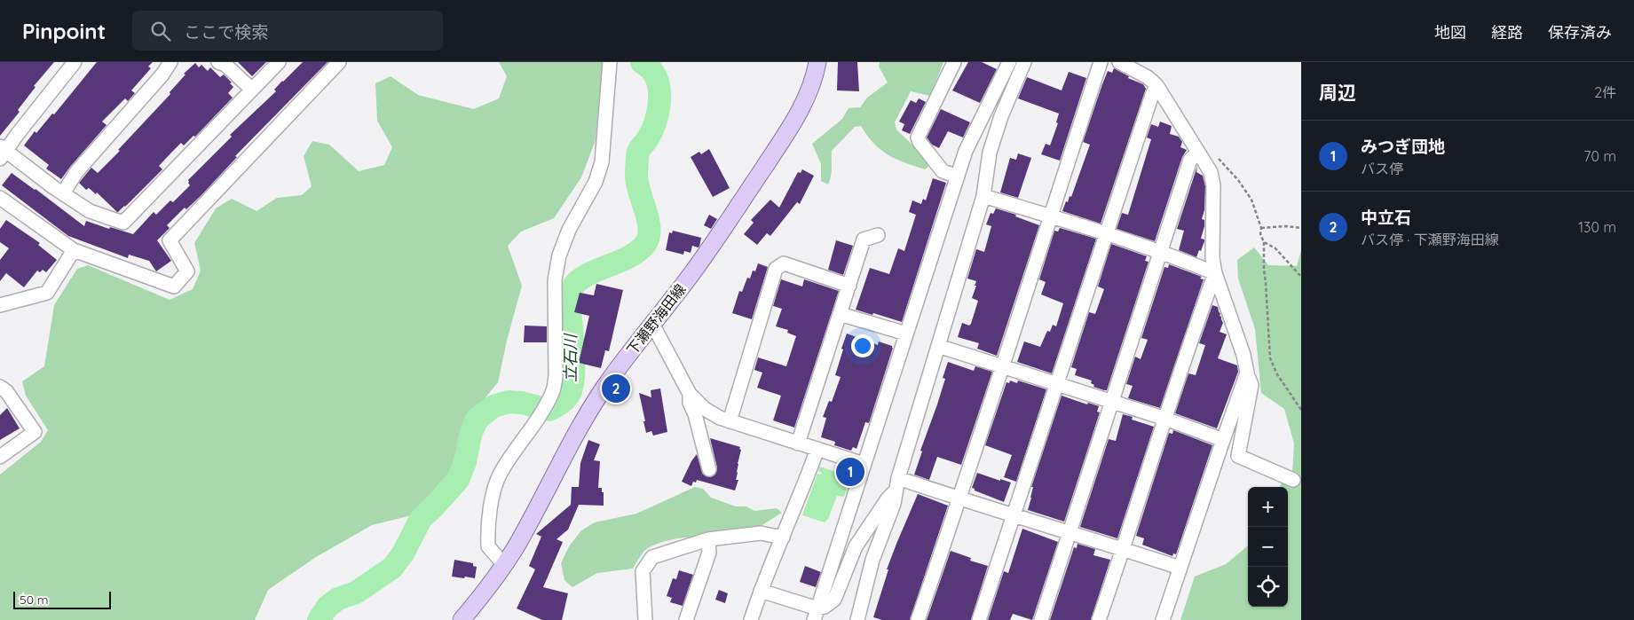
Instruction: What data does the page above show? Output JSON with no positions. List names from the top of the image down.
{
  "streets": {
    "main road": ["下瀬野海田線"]
  },
  "water": ["立石川"],
  "scale_bar": "50 m",
  "page": {
    "header": "Pinpoint",
    "search": "ここで検索",
    "nav": ["地図", "経路", "保存済み"],
    "heading": ["周辺", "2件"],
    "list": [
      {
        "mark": "1",
        "name": "みつぎ団地",
        "note": "バス停",
        "value": "70 m"
      },
      {
        "mark": "2",
        "name": "中立石",
        "note": "バス停 · 下瀬野海田線",
        "value": "130 m"
      }
    ],
    "pins": ["2", "1"],
    "map_buttons": ["+", "−"],
    "scale": "50 m"
  }
}
